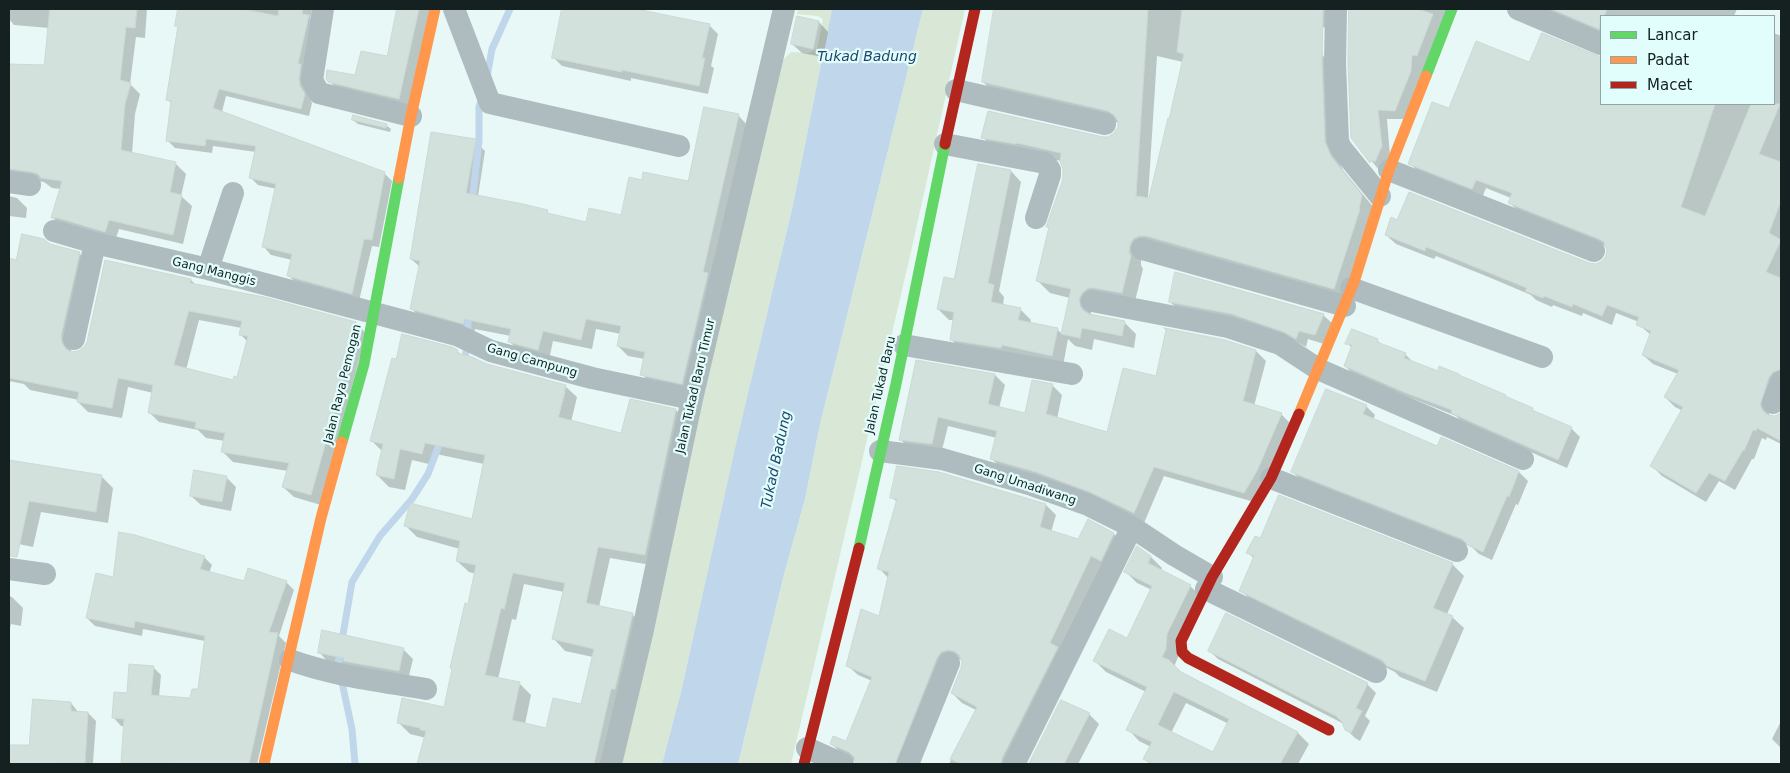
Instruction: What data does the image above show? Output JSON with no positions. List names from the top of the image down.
{
  "streets": {
    "street": [
      "Gang Manggis",
      "Gang Campung",
      "Jalan Raya Pemogan",
      "Jalan Tukad Baru",
      "Jalan Tukad Baru Timur",
      "Gang Umadiwang"
    ]
  },
  "crossings": [
    ["Gang Manggis", "Gang Campung"],
    ["Gang Manggis", "Jalan Raya Pemogan"],
    ["Gang Campung", "Jalan Raya Pemogan"],
    ["Gang Campung", "Jalan Tukad Baru Timur"],
    ["Jalan Tukad Baru", "Gang Umadiwang"]
  ],
  "water": ["Tukad Badung"],
  "legend": ["Lancar", "Padat", "Macet"]
}
